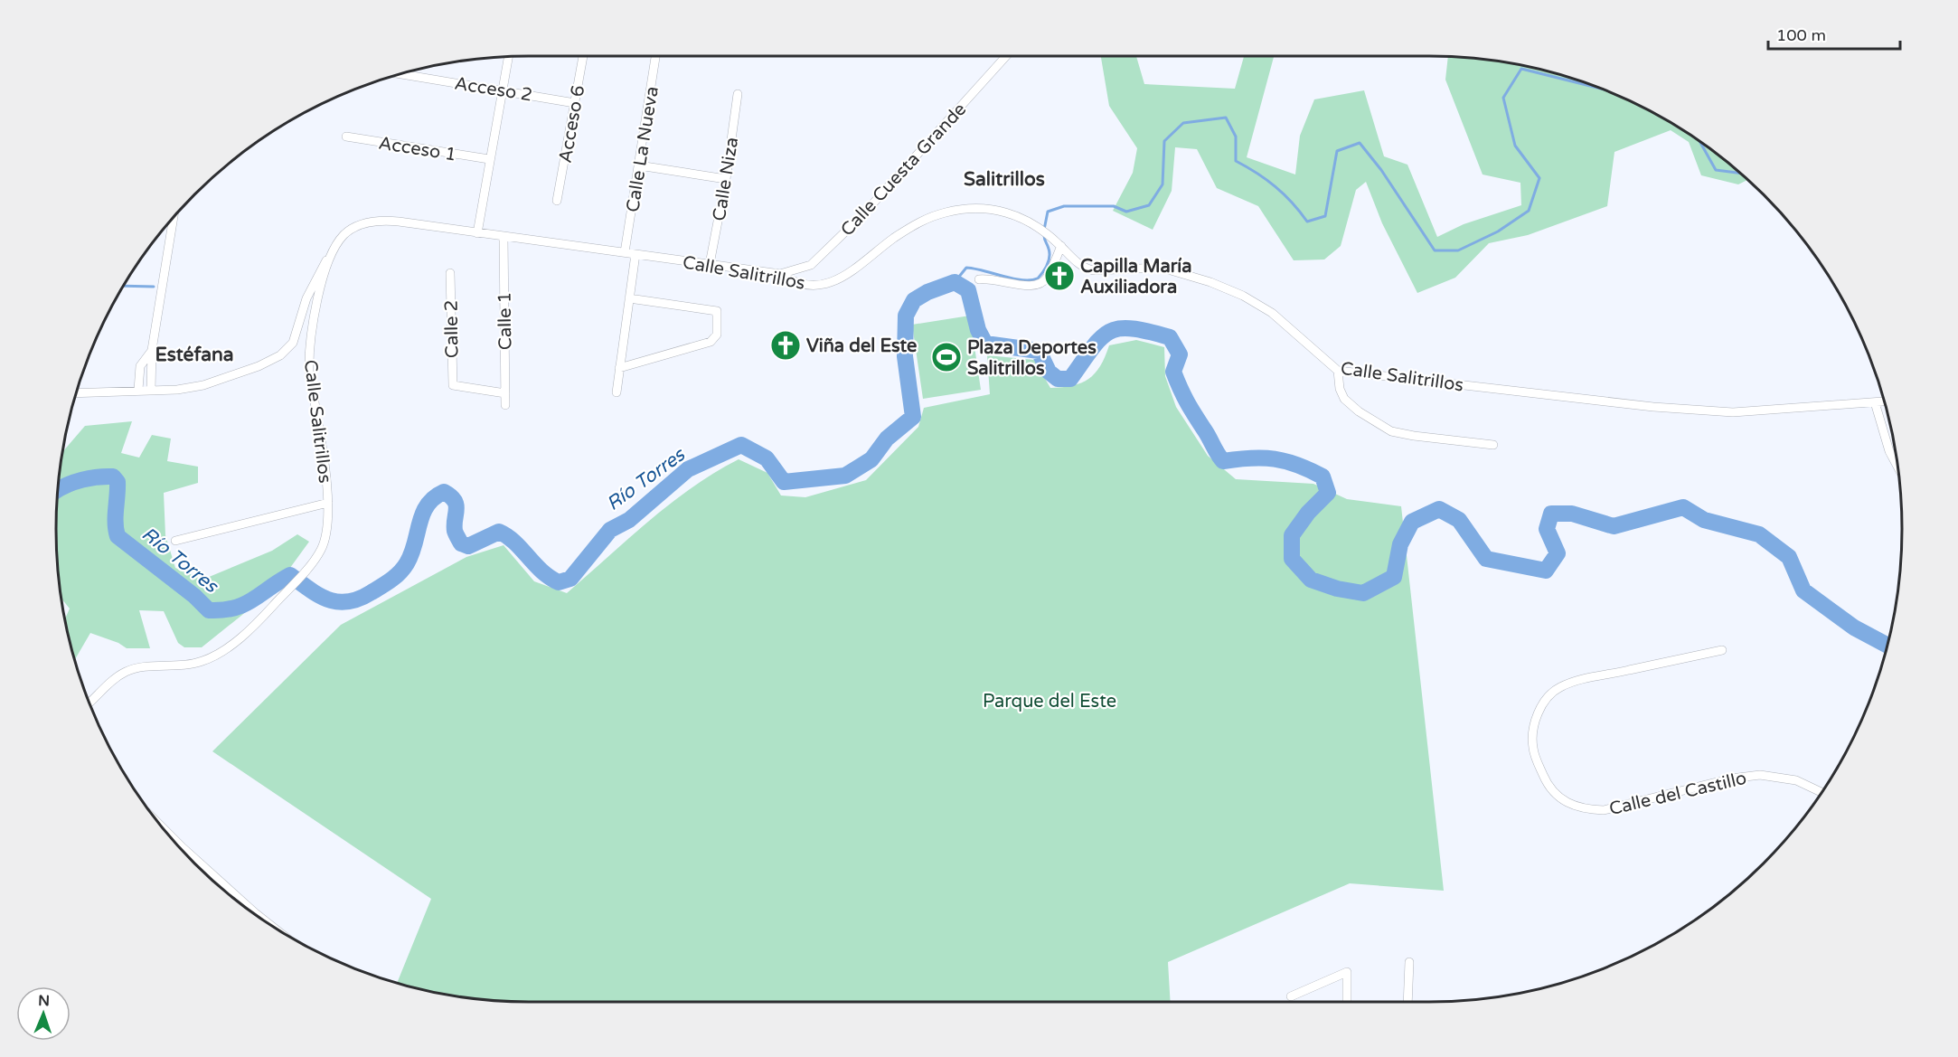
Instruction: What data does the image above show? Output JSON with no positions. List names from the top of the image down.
{
  "streets": {
    "street": [
      "Acceso 2",
      "Acceso 6",
      "Acceso 1",
      "Calle La Nueva",
      "Calle Cuesta Grande",
      "Calle Niza",
      "Calle Salitrillos",
      "Calle 1",
      "Calle 2",
      "Calle del Castillo"
    ]
  },
  "crossings": [
    ["Acceso 2", "Acceso 6"],
    ["Calle La Nueva", "Calle Salitrillos"],
    ["Calle Cuesta Grande", "Calle Salitrillos"],
    ["Calle Niza", "Calle Salitrillos"],
    ["Calle Salitrillos", "Calle 1"],
    ["Calle 1", "Calle 2"]
  ],
  "districts": ["Salitrillos", "Estéfana"],
  "water": ["Río Torres"],
  "parks": ["Parque del Este"],
  "places": {
    "church": ["Capilla María Auxiliadora", "Viña del Este"],
    "sports": ["Plaza Deportes Salitrillos"]
  },
  "scale_bar": "100 m",
  "north": "top"
}
